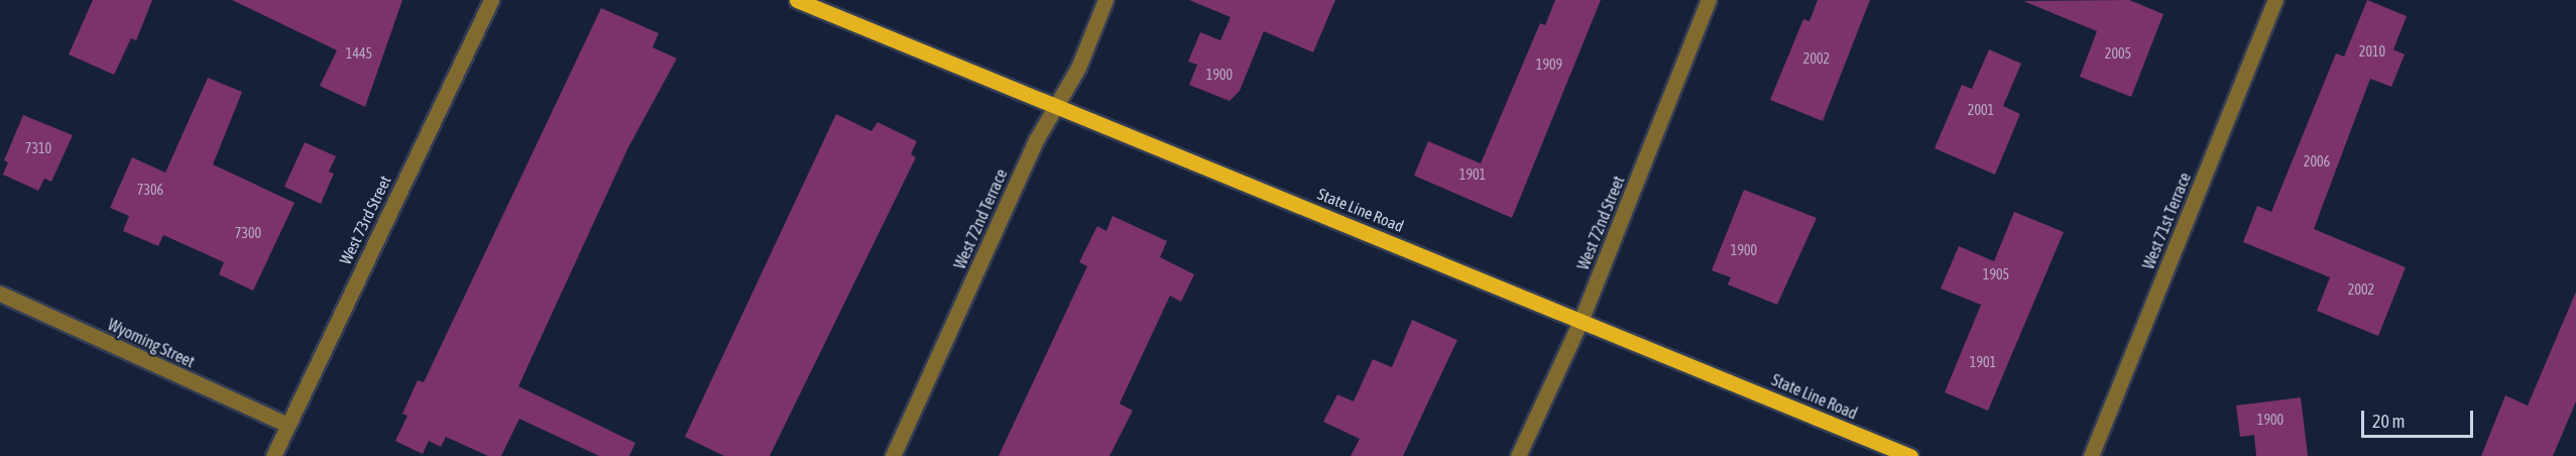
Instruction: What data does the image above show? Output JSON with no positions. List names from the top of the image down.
{
  "streets": {
    "main road": ["State Line Road"],
    "street": [
      "West 72nd Terrace",
      "West 73rd Street",
      "West 71st Terrace",
      "West 72nd Street",
      "Wyoming Street"
    ]
  },
  "crossings": [
    ["State Line Road", "West 72nd Terrace"],
    ["State Line Road", "West 72nd Street"],
    ["West 73rd Street", "Wyoming Street"]
  ],
  "house_numbers": [
    "2010",
    "1445",
    "2005",
    "2002",
    "1909",
    "1900",
    "2001",
    "7310",
    "2006",
    "1901",
    "7306",
    "7300",
    "1900",
    "1905",
    "2002",
    "1901",
    "1900"
  ],
  "scale_bar": "20 m"
}
